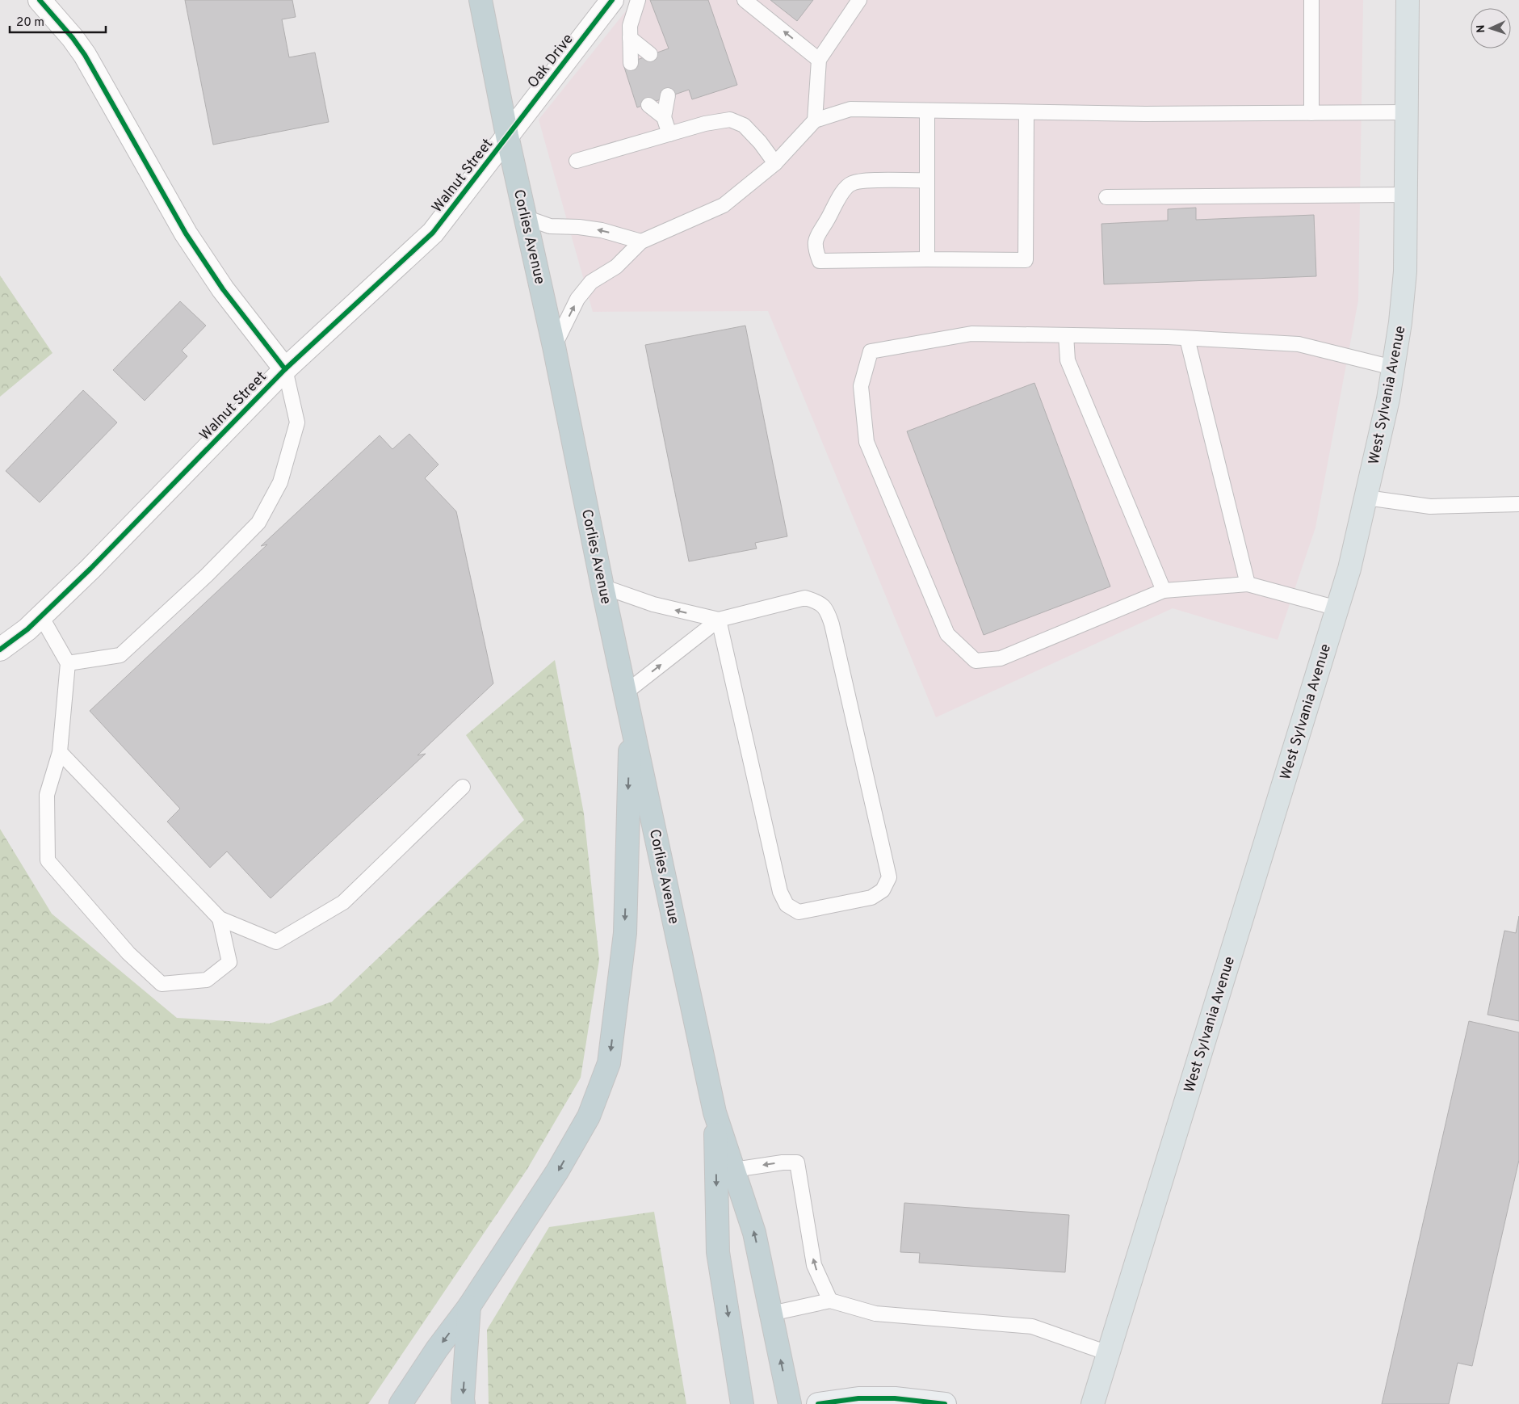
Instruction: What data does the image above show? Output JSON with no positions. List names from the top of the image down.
{
  "streets": {
    "highway": ["Corlies Avenue"],
    "main road": ["West Sylvania Avenue"],
    "street": ["Oak Drive", "Walnut Street"]
  },
  "crossings": [
    ["Oak Drive", "Walnut Street"],
    ["Oak Drive", "Corlies Avenue"],
    ["Walnut Street", "Corlies Avenue"]
  ],
  "scale_bar": "20 m",
  "north": "left"
}
